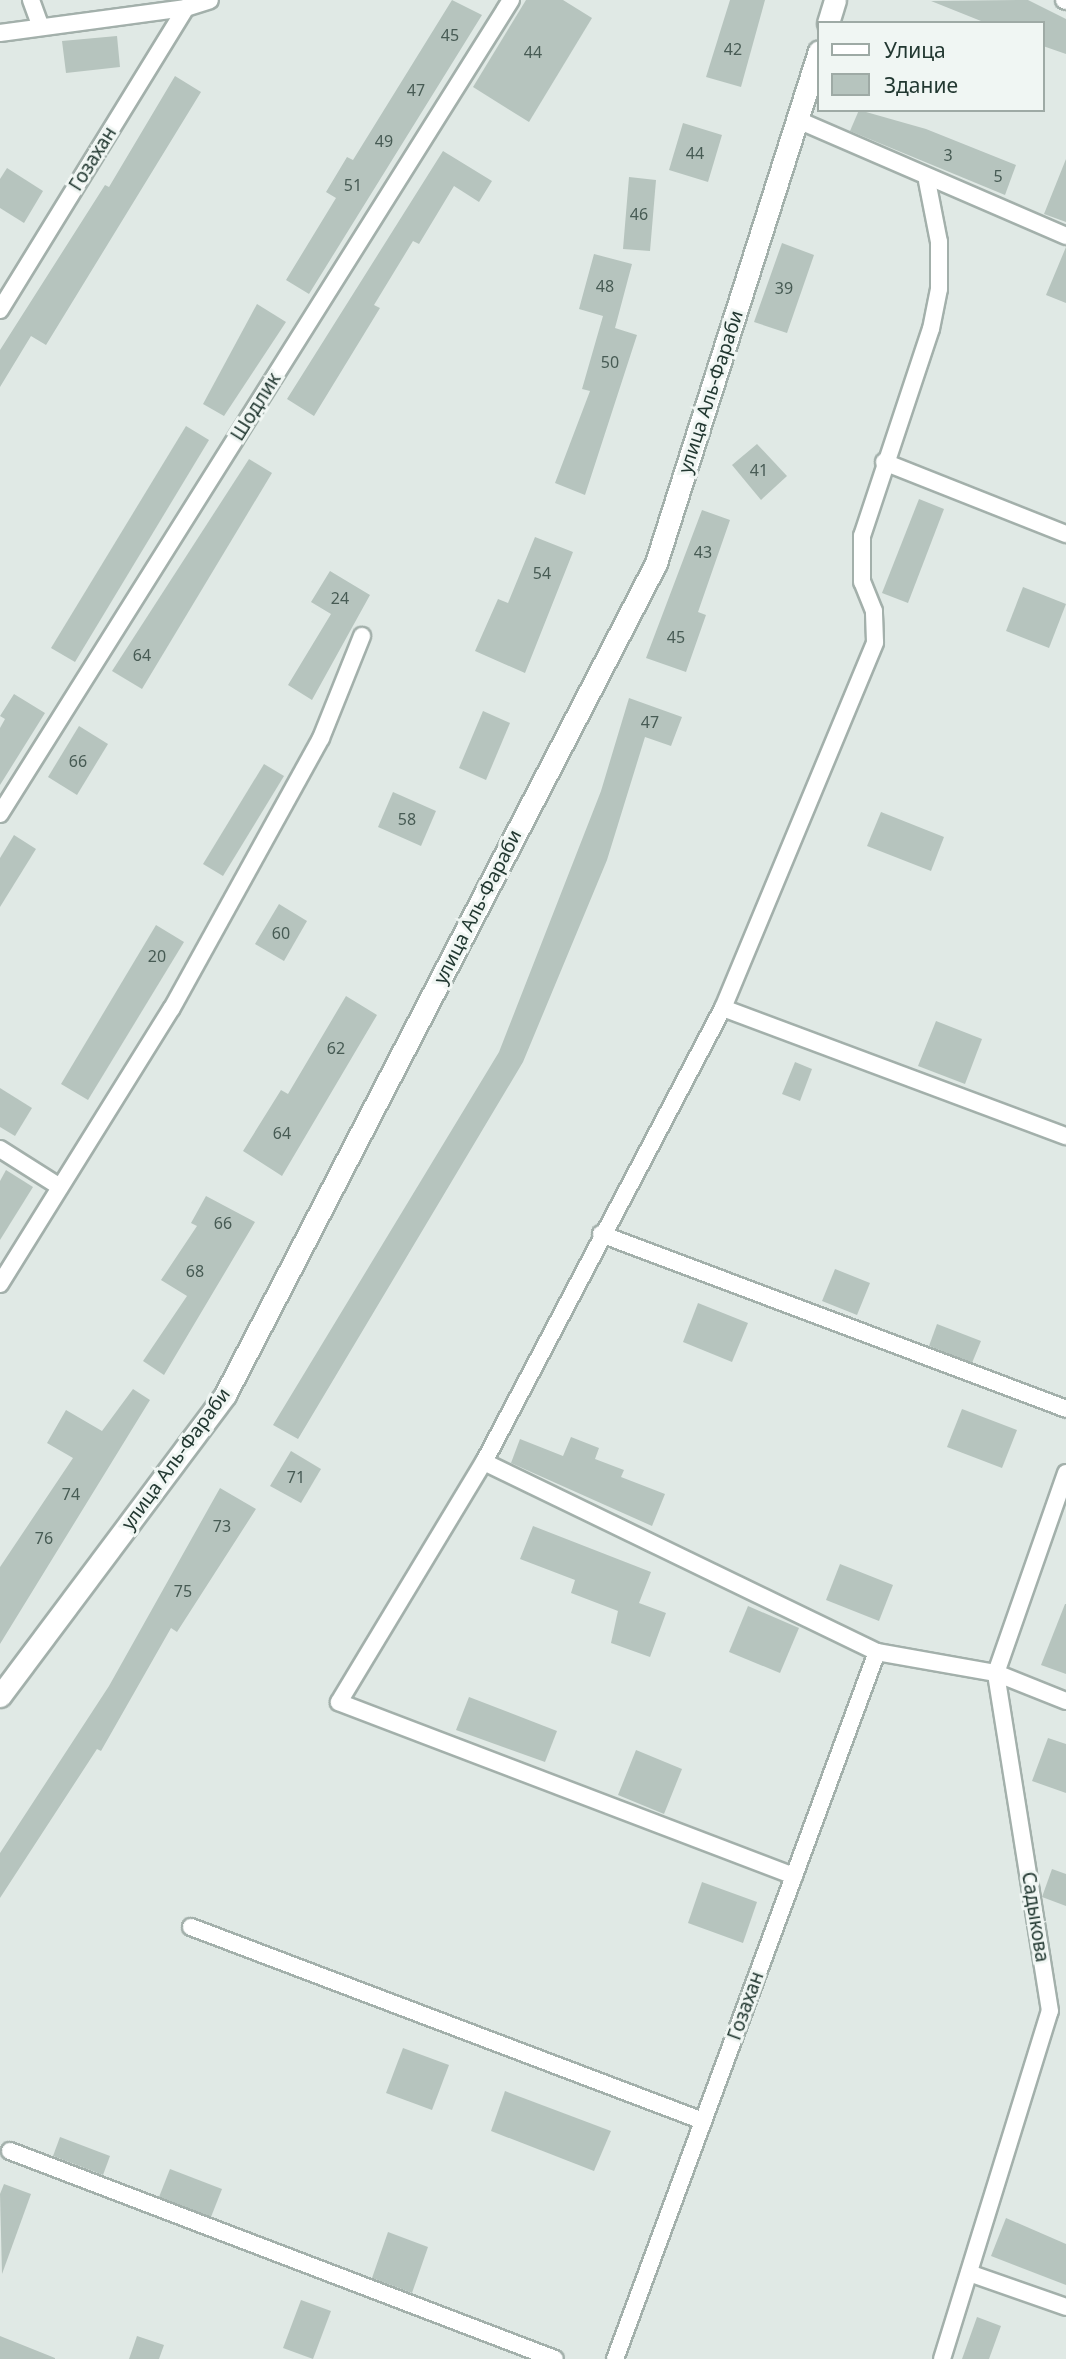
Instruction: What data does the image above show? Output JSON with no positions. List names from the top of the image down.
{
  "streets": {
    "main road": ["улица Аль-Фараби"],
    "street": ["Гозахан", "Шодлик", "Садыкова"]
  },
  "house_numbers": [
    "45",
    "42",
    "44",
    "47",
    "49",
    "44",
    "3",
    "5",
    "51",
    "46",
    "48",
    "39",
    "50",
    "41",
    "43",
    "54",
    "24",
    "45",
    "64",
    "47",
    "66",
    "58",
    "60",
    "20",
    "62",
    "64",
    "66",
    "68",
    "71",
    "74",
    "73",
    "76",
    "75"
  ],
  "legend": ["Улица", "Здание"]
}
